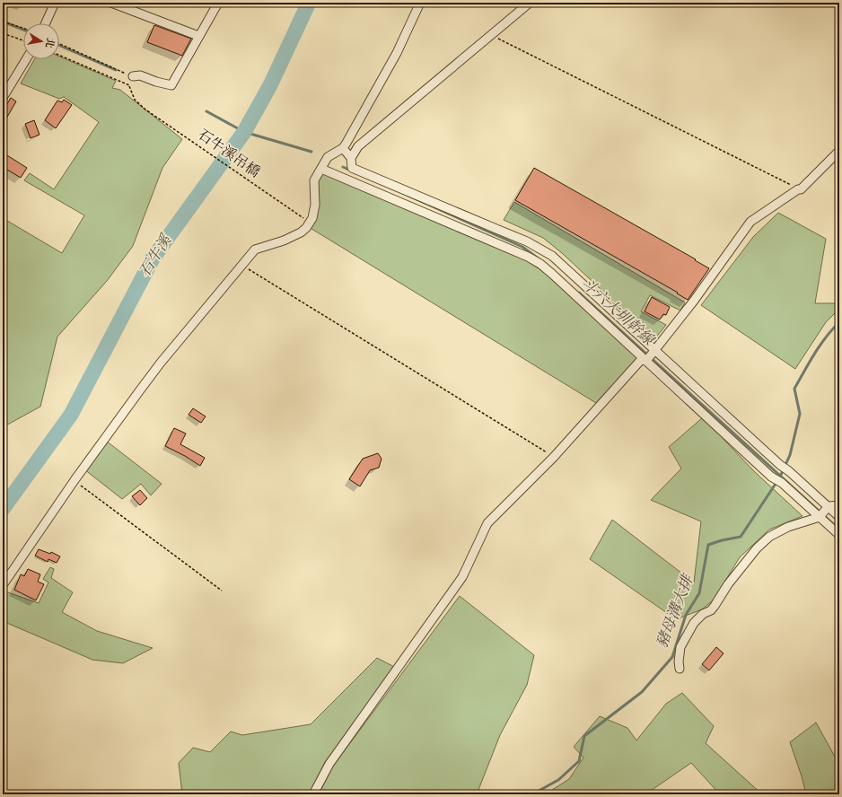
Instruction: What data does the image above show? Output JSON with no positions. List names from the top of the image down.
{
  "streets": {
    "path": ["石牛溪吊橋"]
  },
  "water": ["石牛溪", "斗六大圳幹線", "豬母溝大排"],
  "north": "right"
}
